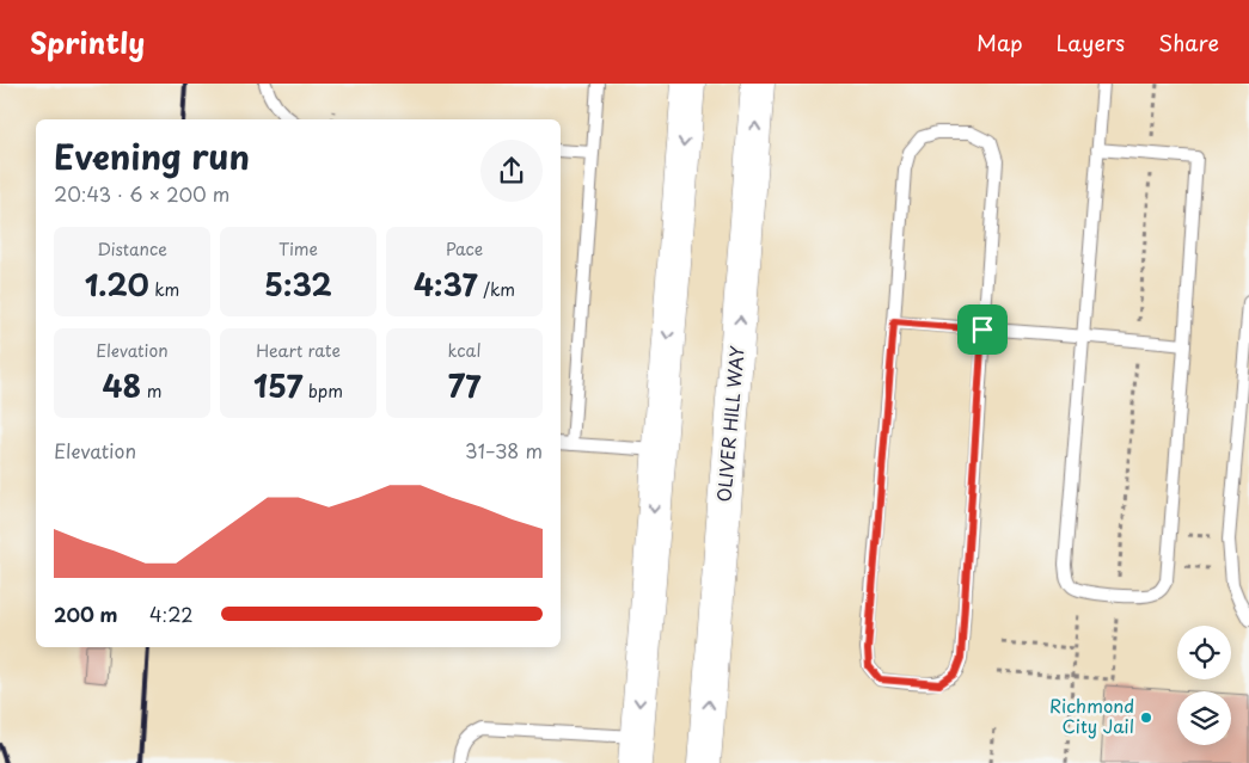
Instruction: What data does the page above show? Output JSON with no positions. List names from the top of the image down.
{
  "streets": {
    "main road": ["OLIVER HILL WAY"]
  },
  "places": ["Richmond City Jail"],
  "page": {
    "header": "Sprintly",
    "nav": ["Map", "Layers", "Share"],
    "heading": ["Evening run", "20:43 · 6 × 200 m"],
    "stats": [
      ["Distance", "1.20 km"],
      ["Time", "5:32"],
      ["Pace", "4:37 /km"],
      ["Elevation", "48 m"],
      ["Heart rate", "157 bpm"],
      ["kcal", "77"]
    ],
    "chart": ["Elevation", "31–38 m"],
    "list": [
      {
        "name": "200 m",
        "note": "4:22"
      }
    ]
  }
}
